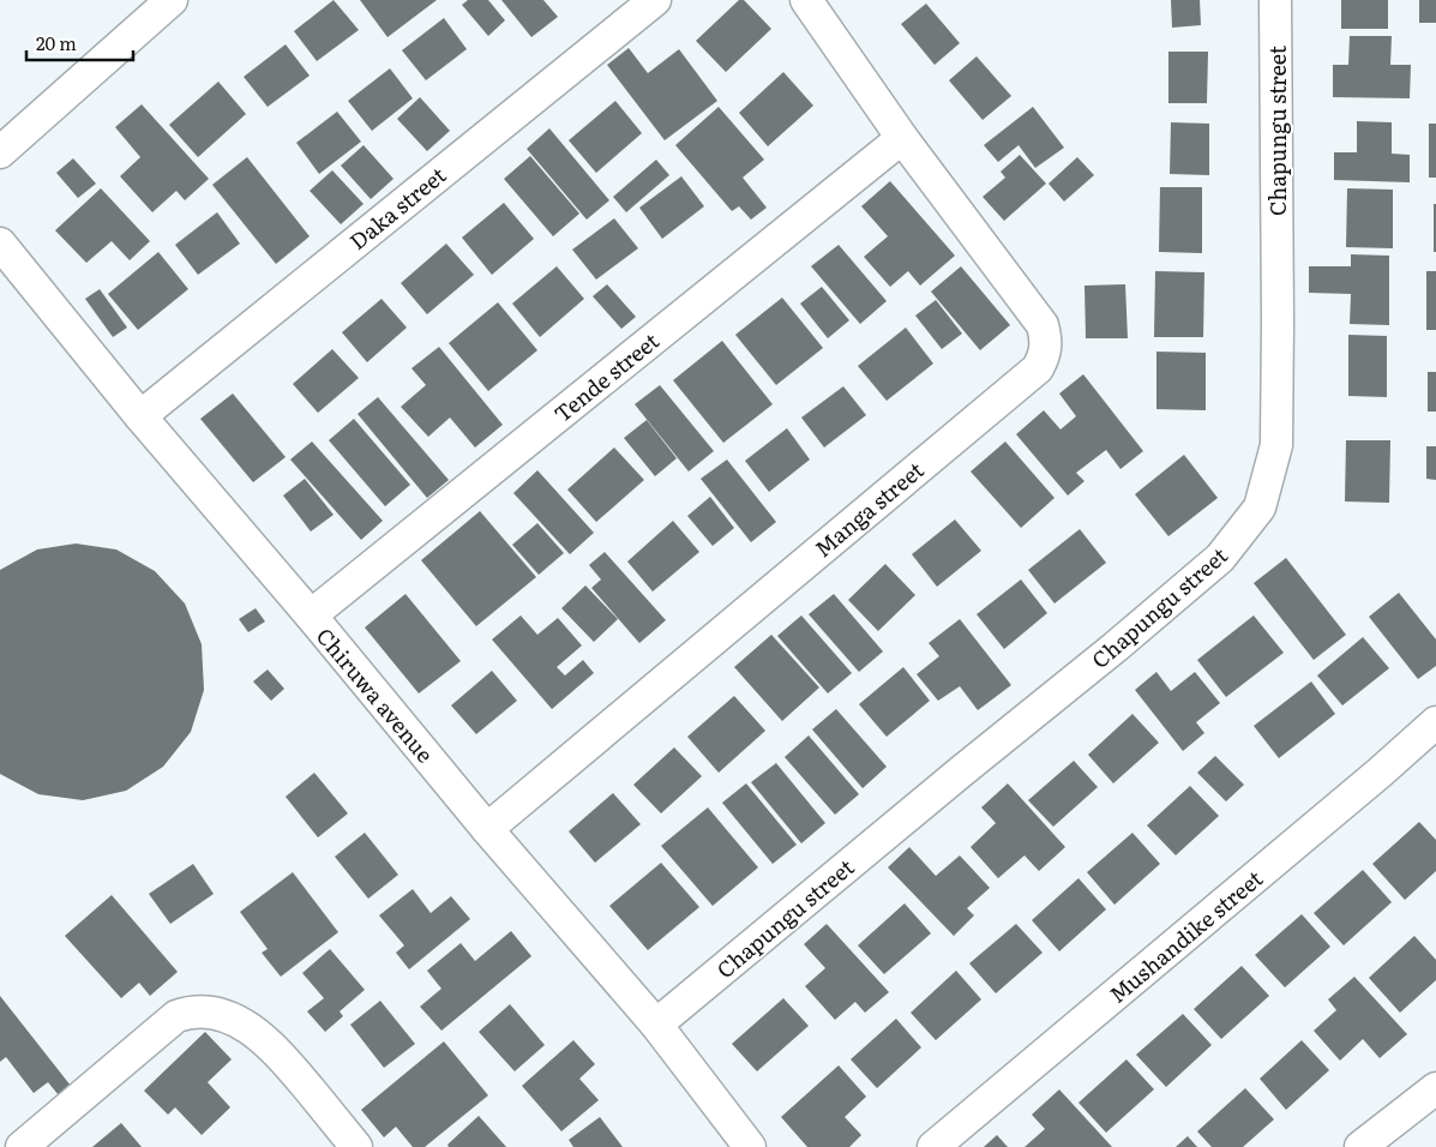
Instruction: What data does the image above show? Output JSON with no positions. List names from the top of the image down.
{
  "streets": {
    "street": [
      "Chapungu street",
      "Daka street",
      "Tende street",
      "Manga street",
      "Chiruwa avenue",
      "Mushandike street"
    ]
  },
  "crossings": [
    ["Chapungu street", "Chiruwa avenue"],
    ["Daka street", "Chiruwa avenue"],
    ["Tende street", "Manga street"],
    ["Tende street", "Chiruwa avenue"],
    ["Manga street", "Chiruwa avenue"]
  ],
  "scale_bar": "20 m"
}
